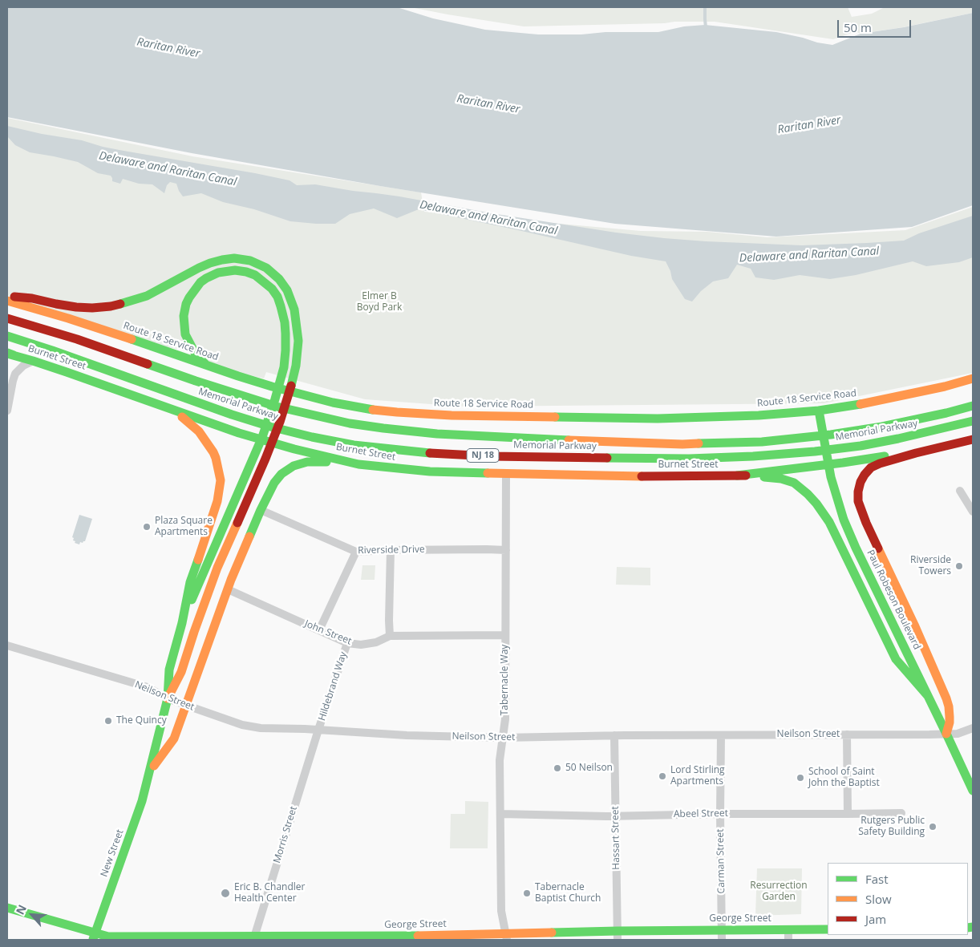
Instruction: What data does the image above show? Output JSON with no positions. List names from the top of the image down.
{
  "streets": {
    "main road": [
      "Route 18 Service Road",
      "Burnet Street",
      "Memorial Parkway",
      "NJ 18",
      "Paul Robeson Boulevard",
      "New Street",
      "George Street"
    ],
    "street": [
      "Riverside Drive",
      "John Street",
      "Tabernacle Way",
      "Hildebrand Way",
      "Neilson Street",
      "Abeel Street",
      "Morris Street",
      "Hassart Street",
      "Carman Street"
    ]
  },
  "crossings": [
    ["Route 18 Service Road", "Paul Robeson Boulevard"],
    ["Burnet Street", "Tabernacle Way"],
    ["Burnet Street", "New Street"],
    ["Riverside Drive", "Tabernacle Way"],
    ["Riverside Drive", "New Street"],
    ["Paul Robeson Boulevard", "Neilson Street"],
    ["John Street", "Tabernacle Way"],
    ["John Street", "Hildebrand Way"],
    ["John Street", "New Street"],
    ["Tabernacle Way", "Neilson Street"],
    ["Tabernacle Way", "Abeel Street"],
    ["Tabernacle Way", "George Street"],
    ["Hildebrand Way", "Neilson Street"],
    ["Hildebrand Way", "Morris Street"],
    ["Neilson Street", "Morris Street"],
    ["Neilson Street", "Hassart Street"],
    ["Neilson Street", "New Street"],
    ["Neilson Street", "Carman Street"],
    ["Abeel Street", "Hassart Street"],
    ["Abeel Street", "Carman Street"],
    ["Morris Street", "George Street"],
    ["Hassart Street", "George Street"],
    ["New Street", "George Street"],
    ["Carman Street", "George Street"]
  ],
  "water": ["Raritan River", "Delaware and Raritan Canal"],
  "parks": ["Elmer B Boyd Park", "Resurrection Garden"],
  "places": [
    "Plaza Square Apartments",
    "Riverside Towers",
    "The Quincy",
    "50 Neilson",
    "Lord Stirling Apartments",
    "School of Saint John the Baptist",
    "Rutgers Public Safety Building",
    "Eric B. Chandler Health Center",
    "Tabernacle Baptist Church"
  ],
  "legend": ["Fast", "Slow", "Jam"],
  "scale_bar": "50 m",
  "north": "top left"
}
